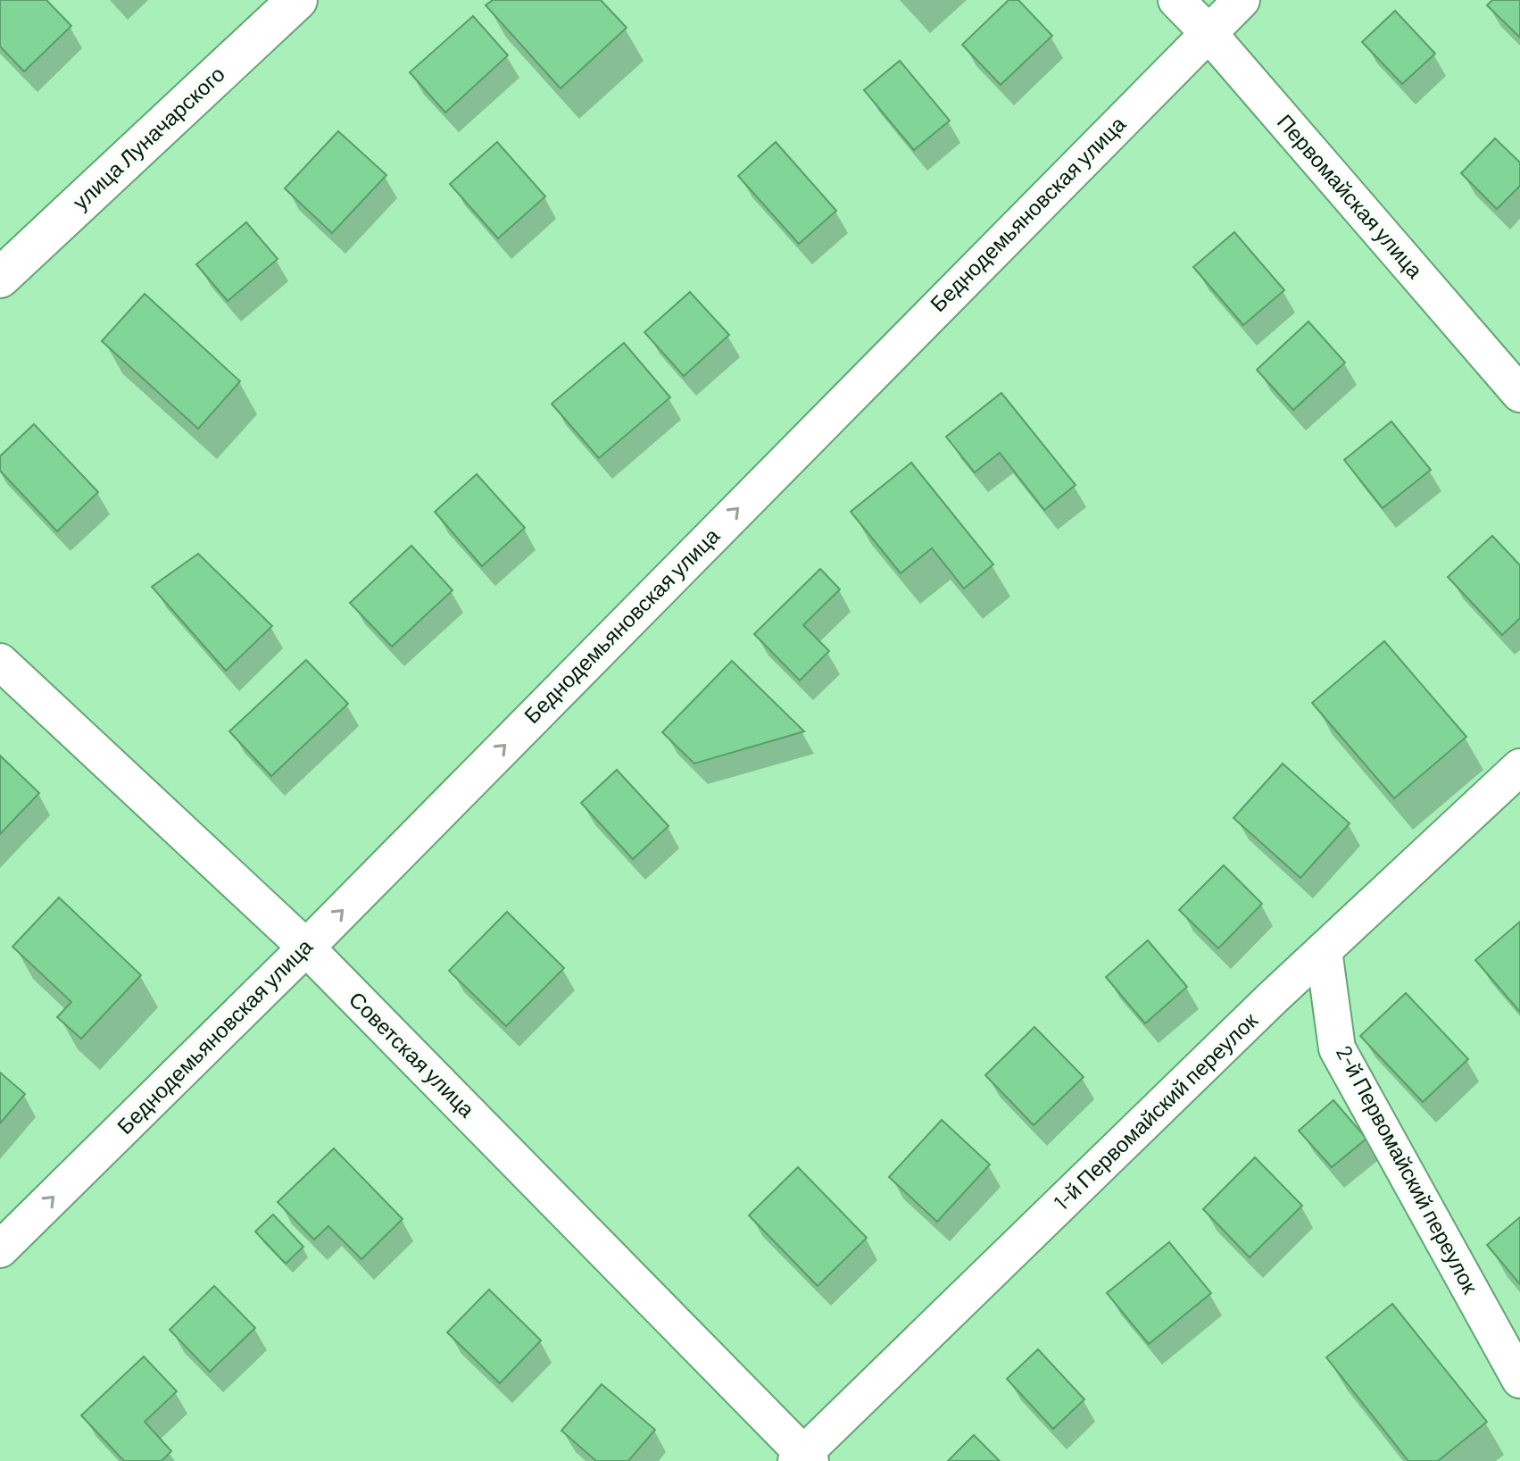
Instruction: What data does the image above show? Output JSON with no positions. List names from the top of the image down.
{
  "streets": {
    "main road": ["улица Луначарского"],
    "street": [
      "Первомайская улица",
      "Беднодемьяновская улица",
      "Советская улица",
      "1-й Первомайский переулок",
      "2-й Первомайский переулок"
    ]
  },
  "crossings": [
    ["Первомайская улица", "Беднодемьяновская улица"],
    ["Беднодемьяновская улица", "Советская улица"],
    ["Советская улица", "1-й Первомайский переулок"],
    ["1-й Первомайский переулок", "2-й Первомайский переулок"]
  ],
  "one_way": ["Беднодемьяновская улица"]
}
